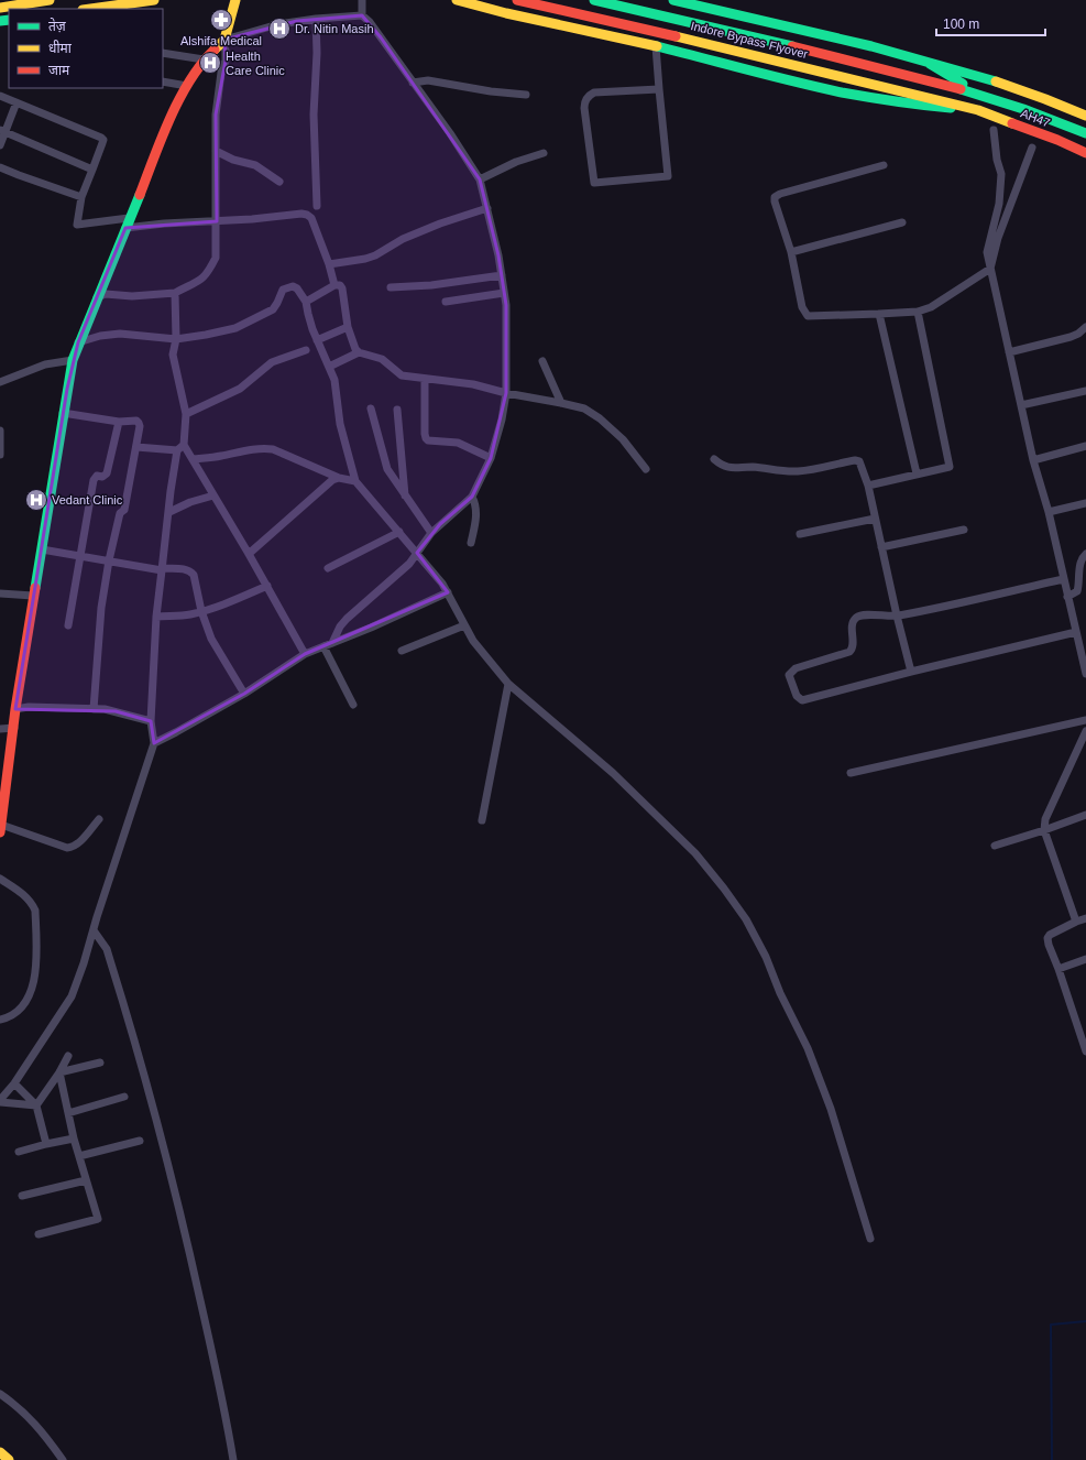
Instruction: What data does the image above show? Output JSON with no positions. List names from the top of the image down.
{
  "streets": {
    "main road": ["Indore Bypass Flyover", "AH47"]
  },
  "crossings": [
    ["Indore Bypass Flyover", "AH47"]
  ],
  "places": {
    "pharmacy": ["Alshifa Medical"],
    "hospital": ["Dr. Nitin Masih", "Health Care Clinic", "Vedant Clinic"]
  },
  "legend": ["तेज़", "धीमा", "जाम"],
  "scale_bar": "100 m"
}
